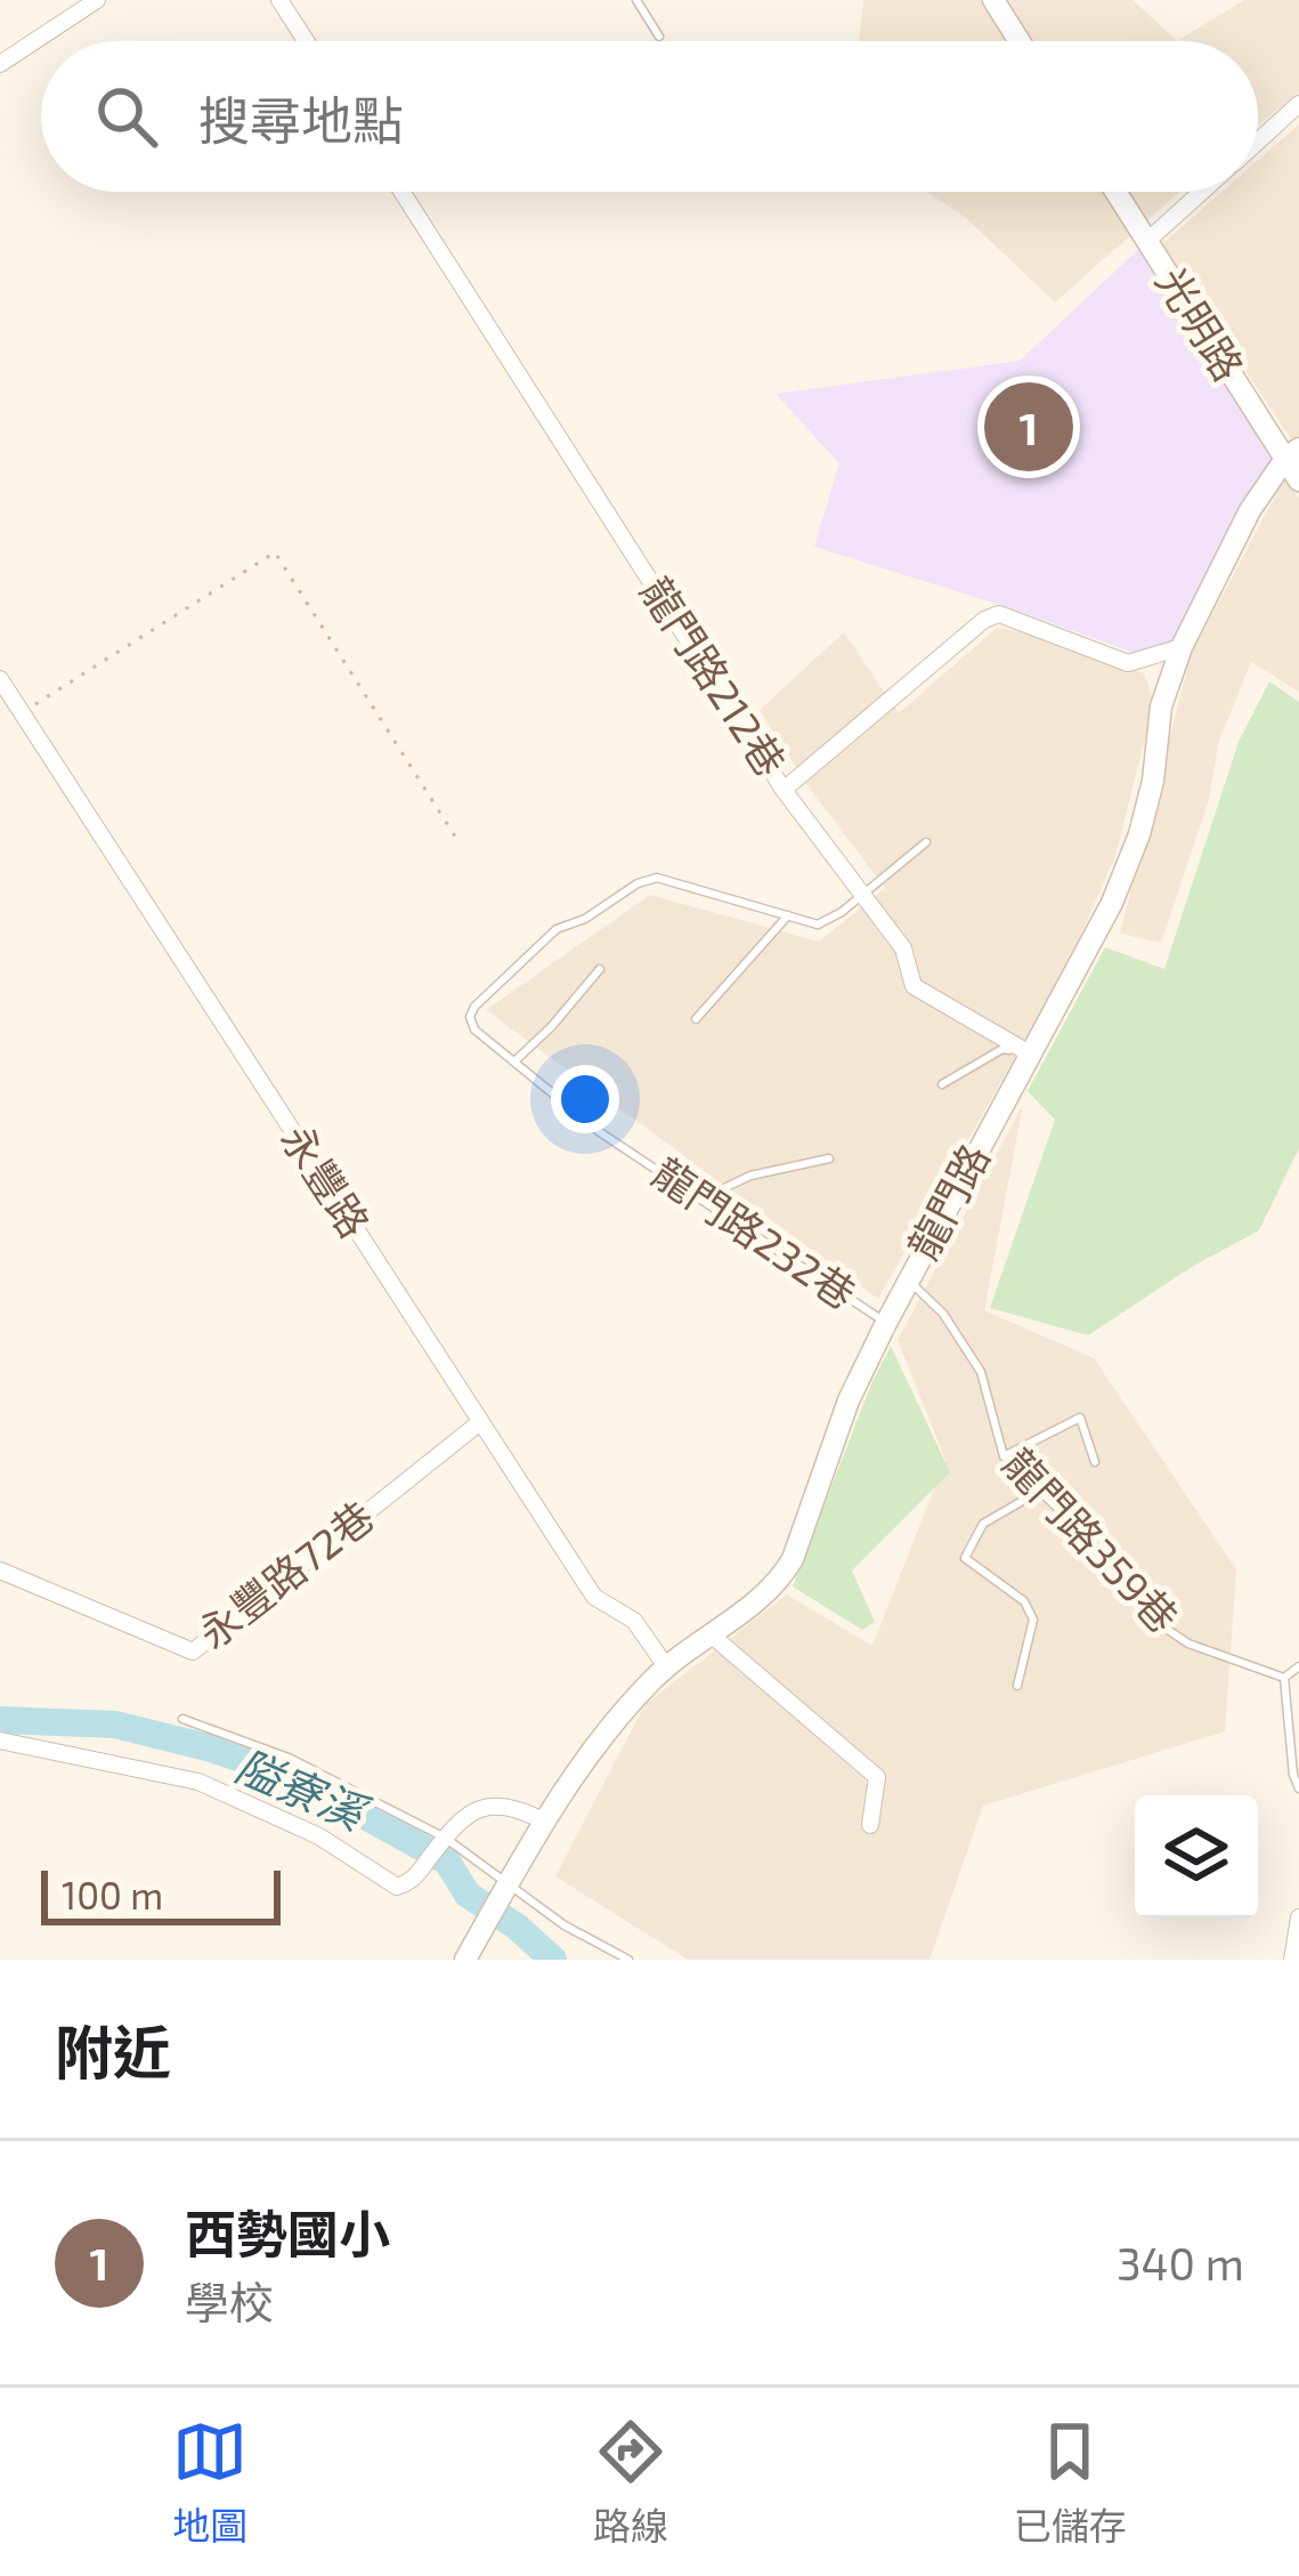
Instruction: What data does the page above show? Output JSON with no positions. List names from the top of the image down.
{
  "streets": {
    "street": [
      "光明路",
      "龍門路212巷",
      "永豐路",
      "龍門路",
      "永豐路72巷"
    ],
    "lane": ["龍門路232巷", "龍門路359巷"]
  },
  "crossings": [
    ["光明路", "龍門路"],
    ["龍門路212巷", "龍門路"],
    ["永豐路", "龍門路"],
    ["永豐路", "永豐路72巷"],
    ["龍門路", "龍門路232巷"],
    ["龍門路", "龍門路359巷"]
  ],
  "water": ["隘寮溪"],
  "scale_bar": "100 m",
  "page": {
    "search": "搜尋地點",
    "pins": "1",
    "scale": "100 m",
    "heading": "附近",
    "list": [
      {
        "mark": "1",
        "name": "西勢國小",
        "note": "學校",
        "value": "340 m"
      }
    ],
    "nav": ["地圖", "路線", "已儲存"]
  }
}
